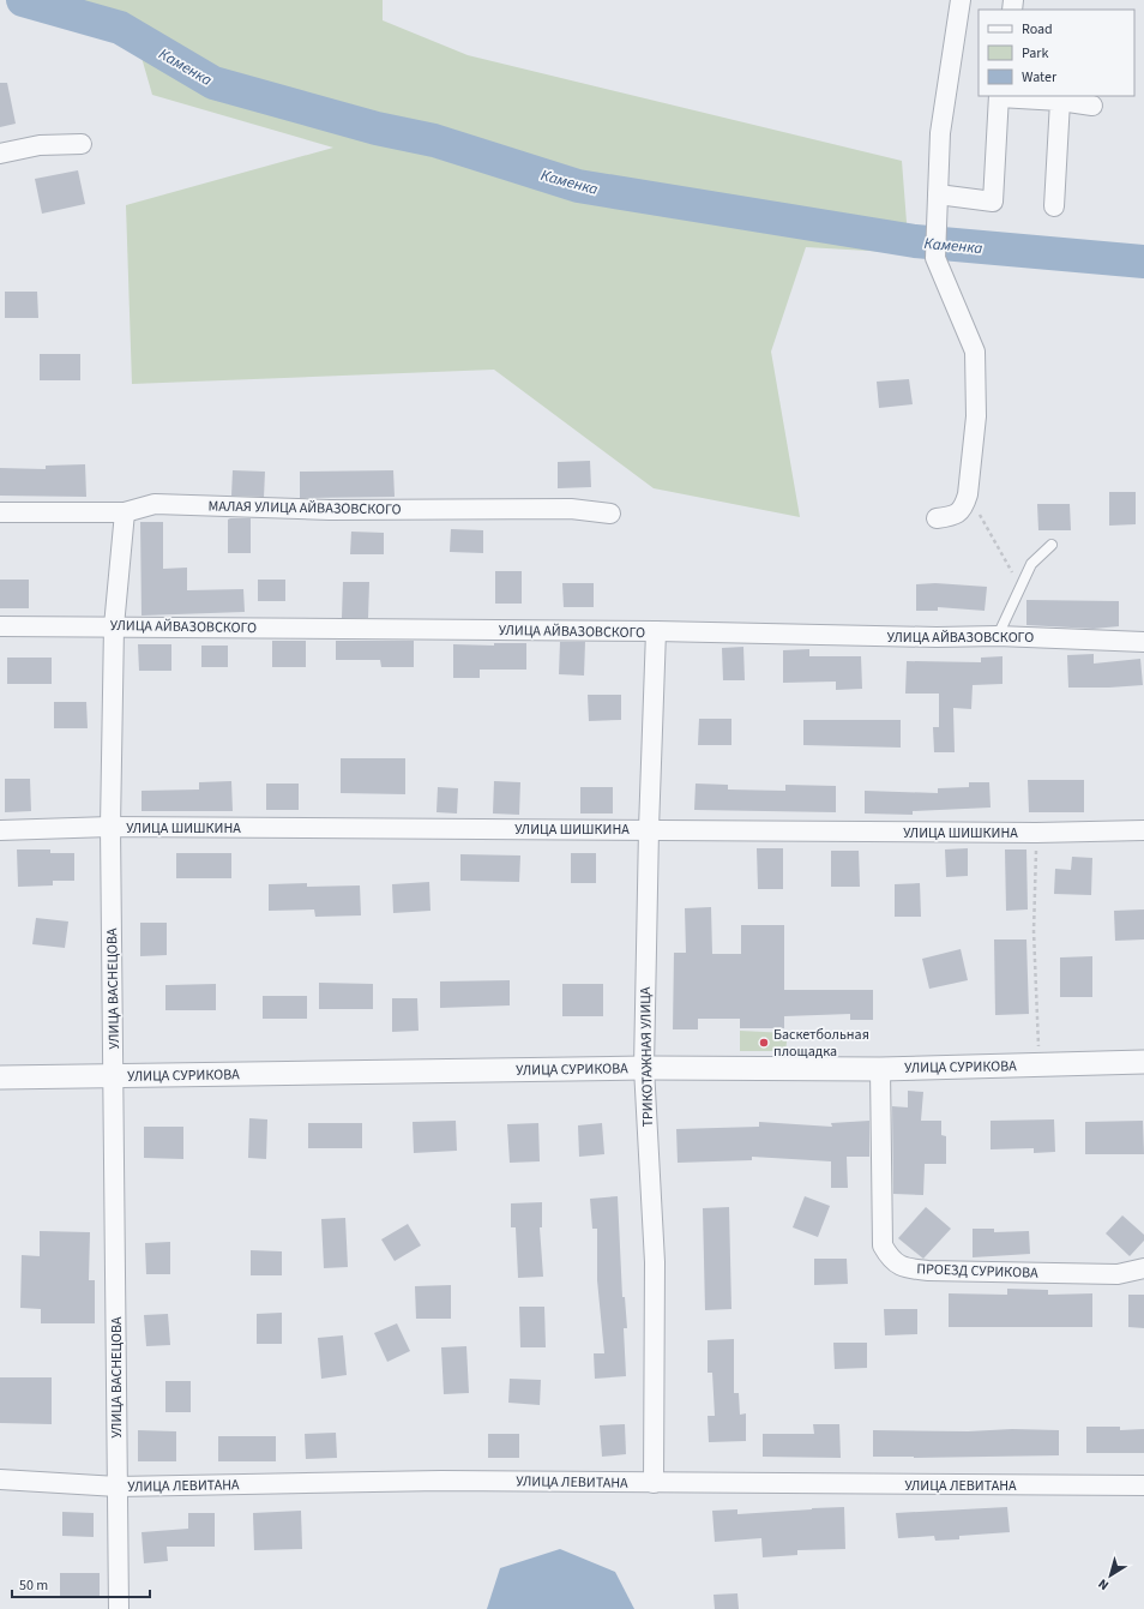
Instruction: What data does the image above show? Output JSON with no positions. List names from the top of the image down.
{
  "streets": {
    "street": [
      "МАЛАЯ УЛИЦА АЙВАЗОВСКОГО",
      "УЛИЦА АЙВАЗОВСКОГО",
      "УЛИЦА ШИШКИНА",
      "УЛИЦА ВАСНЕЦОВА",
      "ТРИКОТАЖНАЯ УЛИЦА",
      "УЛИЦА СУРИКОВА",
      "ПРОЕЗД СУРИКОВА",
      "УЛИЦА ЛЕВИТАНА"
    ]
  },
  "crossings": [
    ["МАЛАЯ УЛИЦА АЙВАЗОВСКОГО", "УЛИЦА ВАСНЕЦОВА"],
    ["УЛИЦА АЙВАЗОВСКОГО", "УЛИЦА ВАСНЕЦОВА"],
    ["УЛИЦА АЙВАЗОВСКОГО", "ТРИКОТАЖНАЯ УЛИЦА"],
    ["УЛИЦА ШИШКИНА", "УЛИЦА ВАСНЕЦОВА"],
    ["УЛИЦА ШИШКИНА", "ТРИКОТАЖНАЯ УЛИЦА"],
    ["УЛИЦА ВАСНЕЦОВА", "УЛИЦА СУРИКОВА"],
    ["УЛИЦА ВАСНЕЦОВА", "УЛИЦА ЛЕВИТАНА"],
    ["ТРИКОТАЖНАЯ УЛИЦА", "УЛИЦА СУРИКОВА"],
    ["ТРИКОТАЖНАЯ УЛИЦА", "УЛИЦА ЛЕВИТАНА"],
    ["УЛИЦА СУРИКОВА", "ПРОЕЗД СУРИКОВА"]
  ],
  "water": ["Каменка"],
  "places": ["Баскетбольная площадка"],
  "legend": ["Road", "Park", "Water"],
  "scale_bar": "50 m",
  "north": "bottom left"
}
